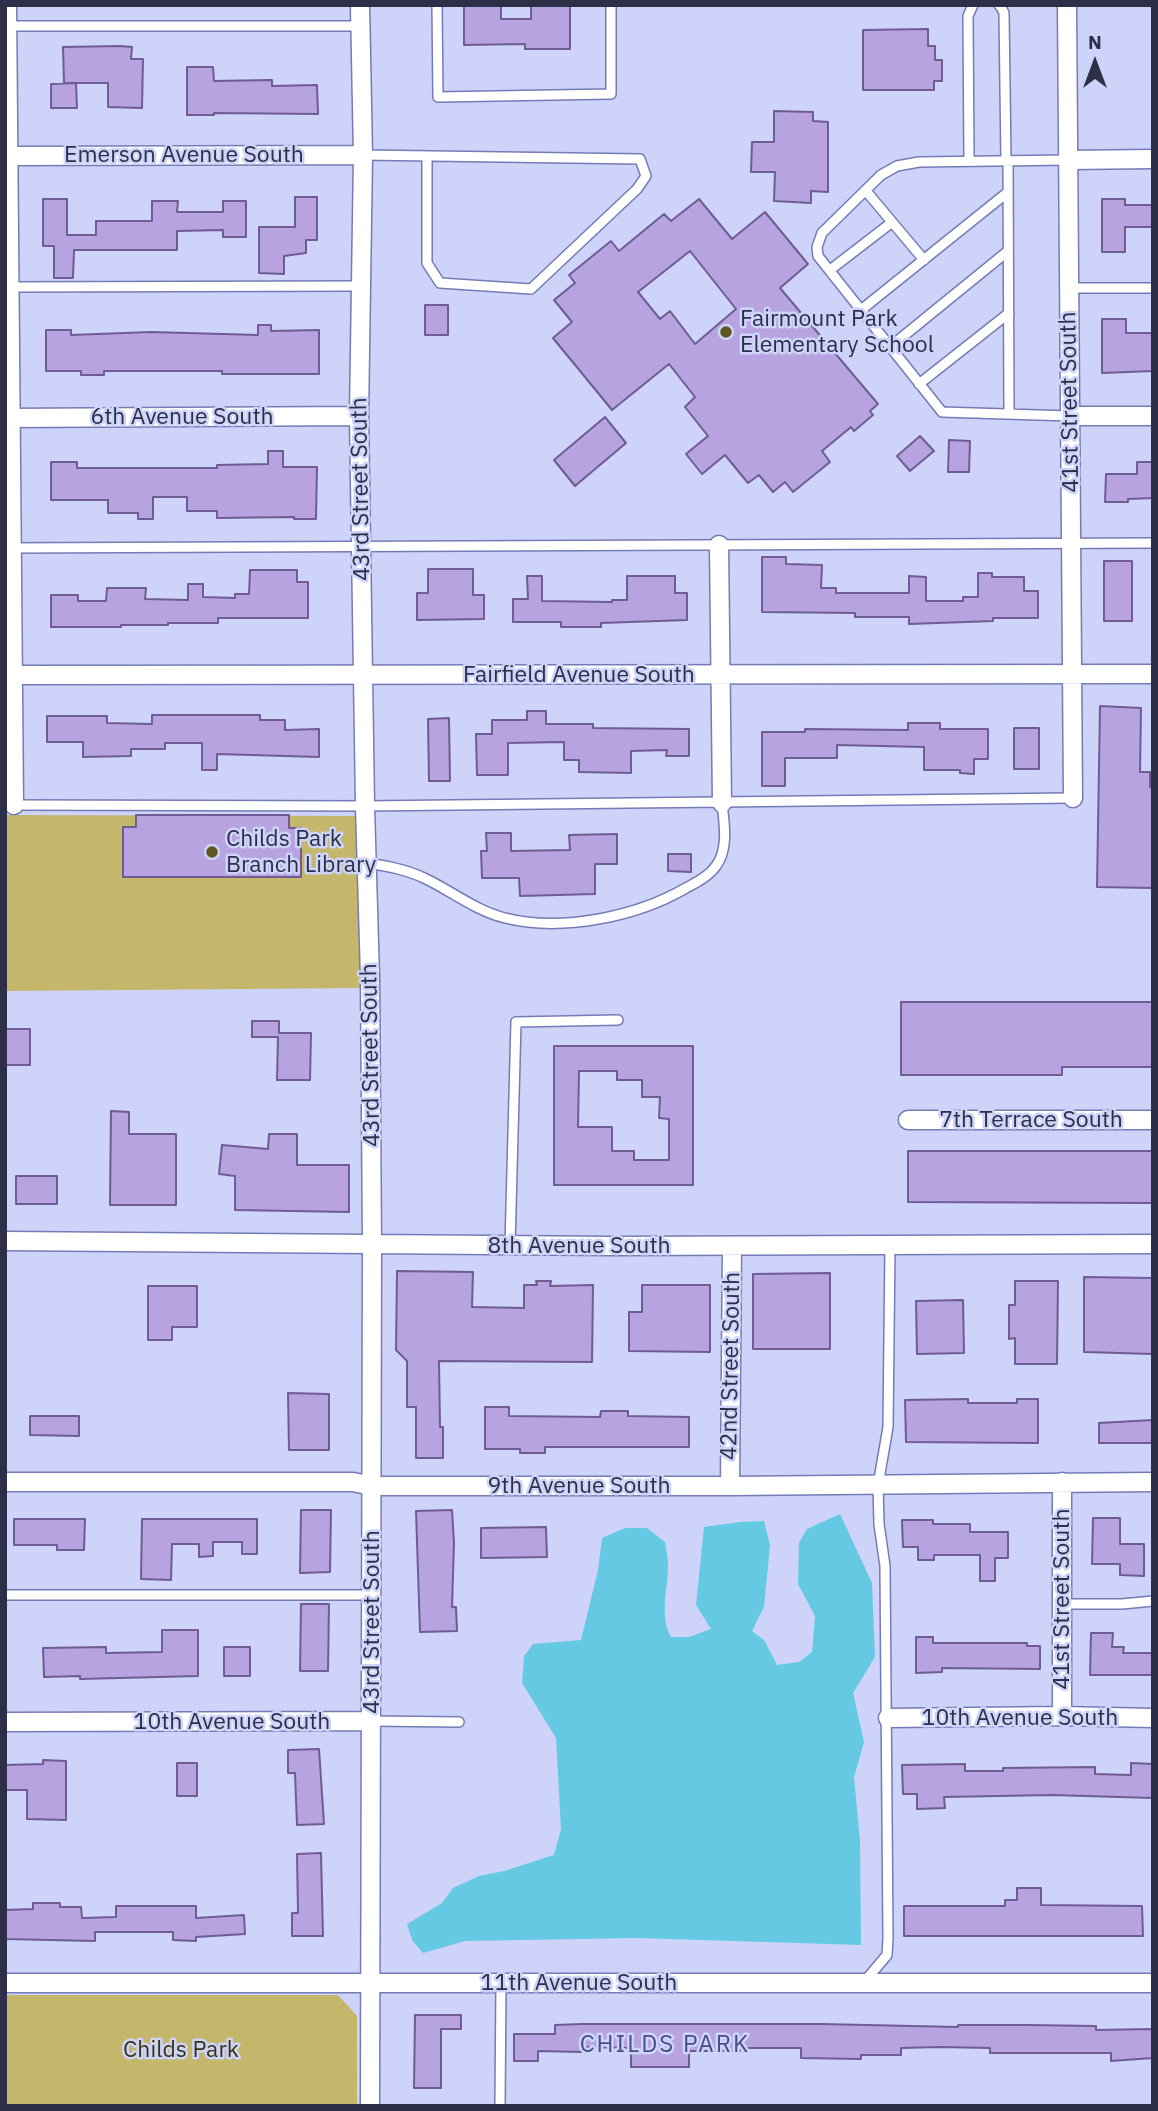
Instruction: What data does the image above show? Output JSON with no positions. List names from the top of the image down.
{
  "streets": {
    "street": [
      "Emerson Avenue South",
      "41st Street South",
      "6th Avenue South",
      "43rd Street South",
      "Fairfield Avenue South",
      "7th Terrace South",
      "8th Avenue South",
      "42nd Street South",
      "9th Avenue South",
      "10th Avenue South",
      "11th Avenue South"
    ]
  },
  "crossings": [
    ["Emerson Avenue South", "43rd Street South"],
    ["41st Street South", "Fairfield Avenue South"],
    ["41st Street South", "9th Avenue South"],
    ["41st Street South", "10th Avenue South"],
    ["6th Avenue South", "43rd Street South"],
    ["43rd Street South", "Fairfield Avenue South"],
    ["43rd Street South", "8th Avenue South"],
    ["43rd Street South", "9th Avenue South"],
    ["43rd Street South", "10th Avenue South"],
    ["43rd Street South", "11th Avenue South"],
    ["8th Avenue South", "42nd Street South"],
    ["42nd Street South", "9th Avenue South"]
  ],
  "districts": ["CHILDS PARK"],
  "parks": ["Childs Park"],
  "places": ["Fairmount Park Elementary School", "Childs Park Branch Library"],
  "north": "top"
}
